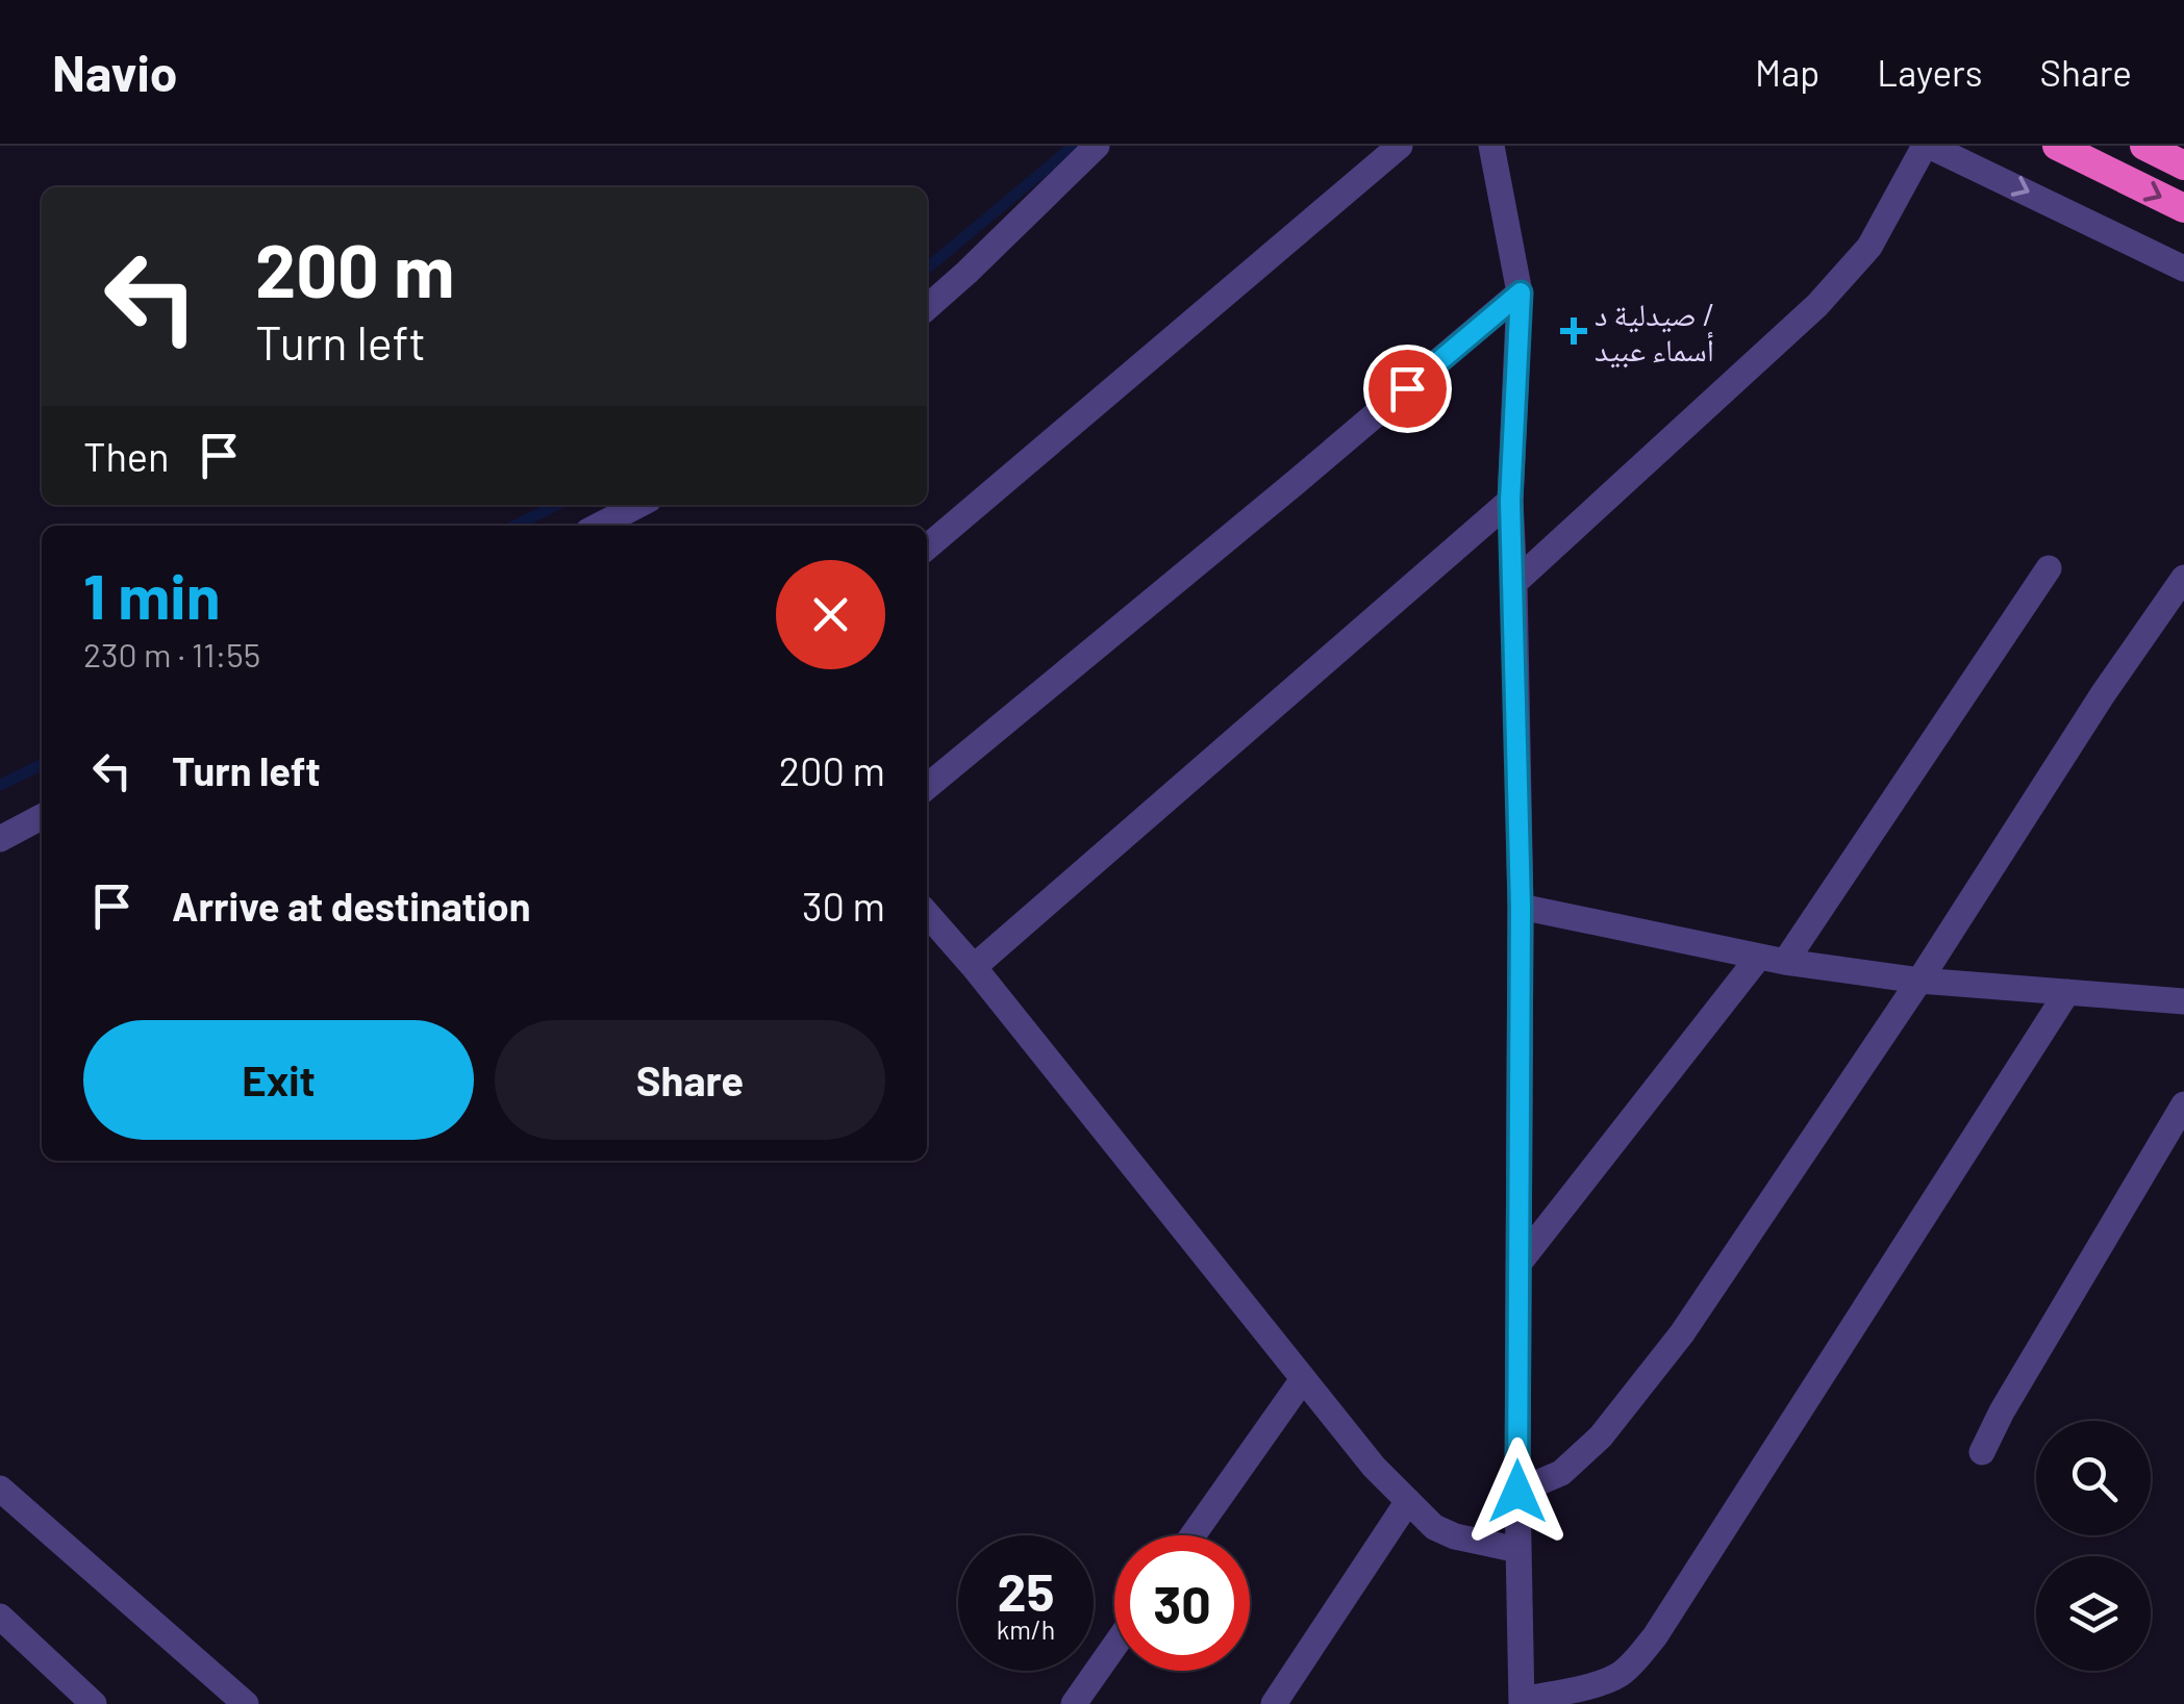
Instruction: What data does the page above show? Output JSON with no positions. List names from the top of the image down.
{
  "places": {
    "health": ["صيدلية د / أسماء عبيد"]
  },
  "page": {
    "header": "Navio",
    "nav": ["Map", "Layers", "Share"],
    "turn": ["200 m", "Turn left"],
    "then": "Then",
    "heading": ["1 min", "230 m · 11:55"],
    "list": [
      {
        "name": "Turn left",
        "value": "200 m"
      },
      {
        "name": "Arrive at destination",
        "value": "30 m"
      }
    ],
    "buttons": ["Exit", "Share"],
    "speed": "25 km/h",
    "limit": "30"
  }
}
